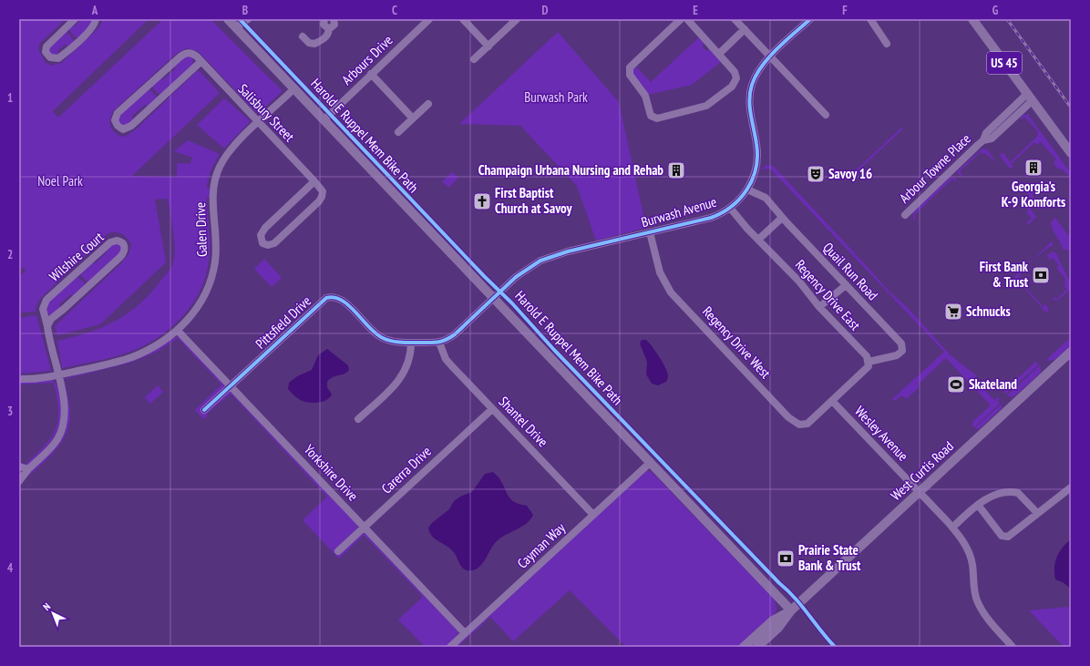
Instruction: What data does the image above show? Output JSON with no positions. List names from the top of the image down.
{
  "streets": {
    "main road": ["US 45", "West Curtis Road"],
    "street": [
      "Arbours Drive",
      "Salisbury Street",
      "Arbour Towne Place",
      "Burwash Avenue",
      "Galen Drive",
      "Wilshire Court",
      "Quail Run Road",
      "Regency Drive East",
      "Pittsfield Drive",
      "Regency Drive West",
      "Shantel Drive",
      "Wesley Avenue",
      "Carerra Drive",
      "Yorkshire Drive",
      "Cayman Way"
    ],
    "cycle path": ["Harold E Ruppel Mem Bike Path"]
  },
  "crossings": [
    ["US 45", "Arbour Towne Place"],
    ["Salisbury Street", "Galen Drive"],
    ["Burwash Avenue", "Quail Run Road"],
    ["Burwash Avenue", "Regency Drive East"],
    ["Burwash Avenue", "Pittsfield Drive"],
    ["Burwash Avenue", "Regency Drive West"],
    ["Galen Drive", "Wilshire Court"],
    ["Galen Drive", "Yorkshire Drive"],
    ["Quail Run Road", "Regency Drive East"],
    ["Pittsfield Drive", "Shantel Drive"],
    ["Pittsfield Drive", "Yorkshire Drive"],
    ["Regency Drive West", "Wesley Avenue"],
    ["Shantel Drive", "Carerra Drive"],
    ["Shantel Drive", "Cayman Way"],
    ["Wesley Avenue", "West Curtis Road"],
    ["Carerra Drive", "Yorkshire Drive"],
    ["Yorkshire Drive", "Cayman Way"]
  ],
  "parks": ["Burwash Park", "Noel Park"],
  "places": {
    "building": ["Georgia's K-9 Komforts", "Champaign Urbana Nursing and Rehab"],
    "theatre": ["Savoy 16"],
    "church": ["First Baptist Church at Savoy"],
    "bank": ["First Bank & Trust", "Prairie State Bank & Trust"],
    "supermarket": ["Schnucks"],
    "sports": ["Skateland"]
  },
  "north": "top left",
  "grid": {
    "columns": [
      "A",
      "B",
      "C",
      "D",
      "E",
      "F",
      "G"
    ],
    "rows": [
      "1",
      "2",
      "3",
      "4"
    ]
  }
}
